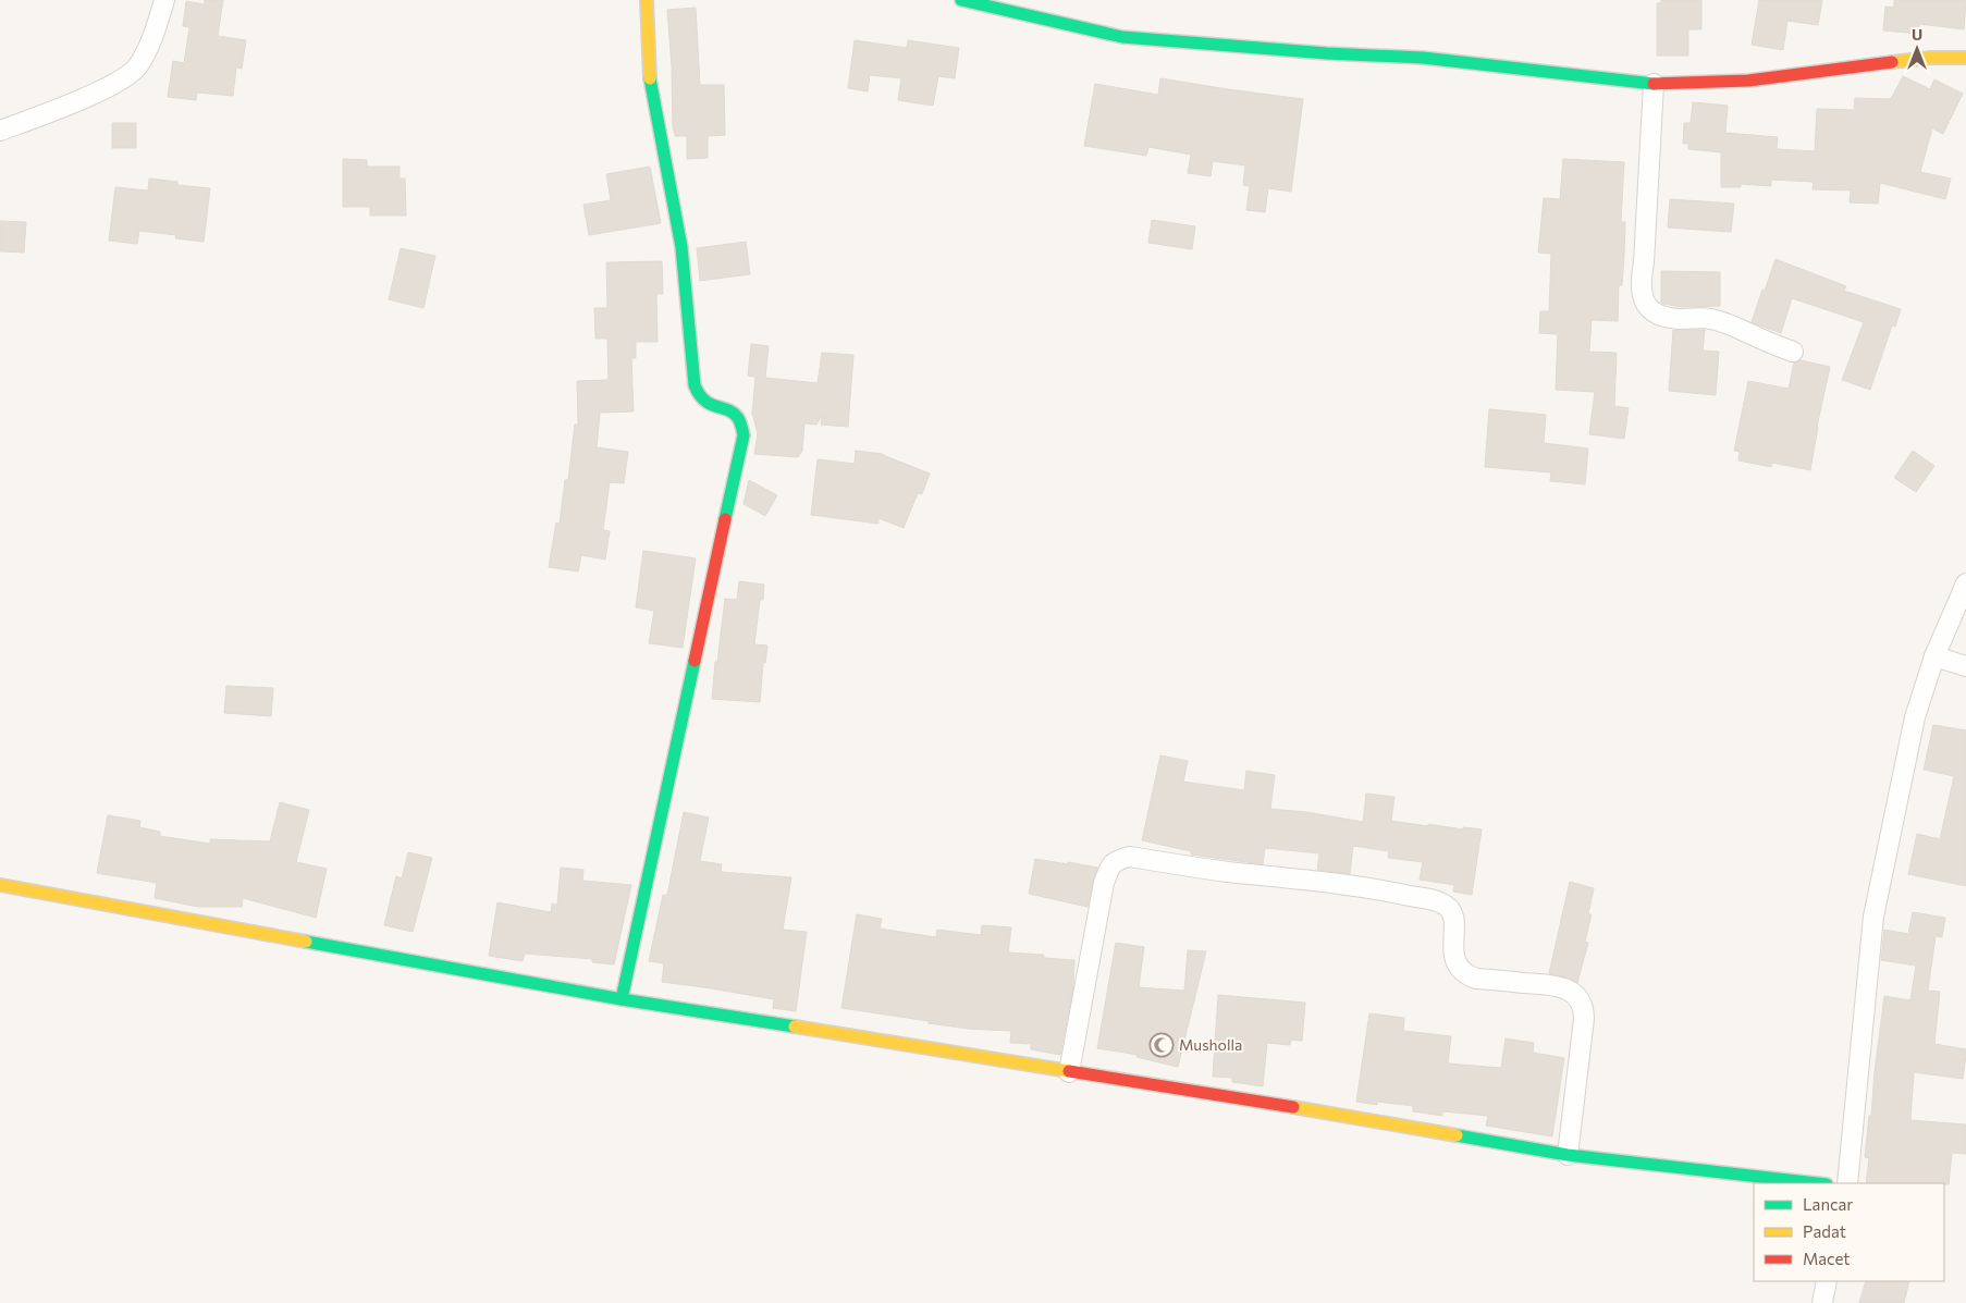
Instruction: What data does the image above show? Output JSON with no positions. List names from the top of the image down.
{
  "places": {
    "mosque": ["Musholla"]
  },
  "legend": ["Lancar", "Padat", "Macet"],
  "north": "top"
}
